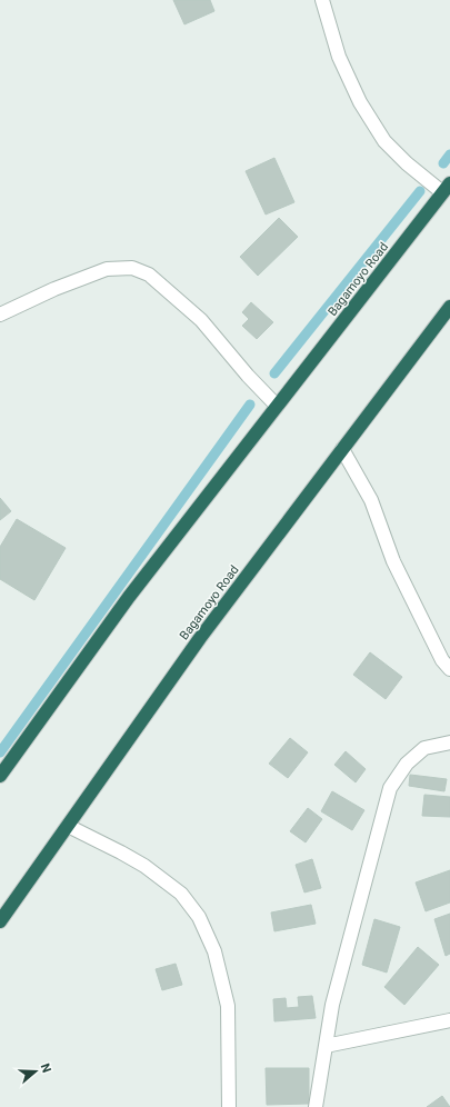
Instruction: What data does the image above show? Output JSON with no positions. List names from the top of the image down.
{
  "streets": {
    "highway": ["Bagamoyo Road"]
  },
  "north": "right"
}
